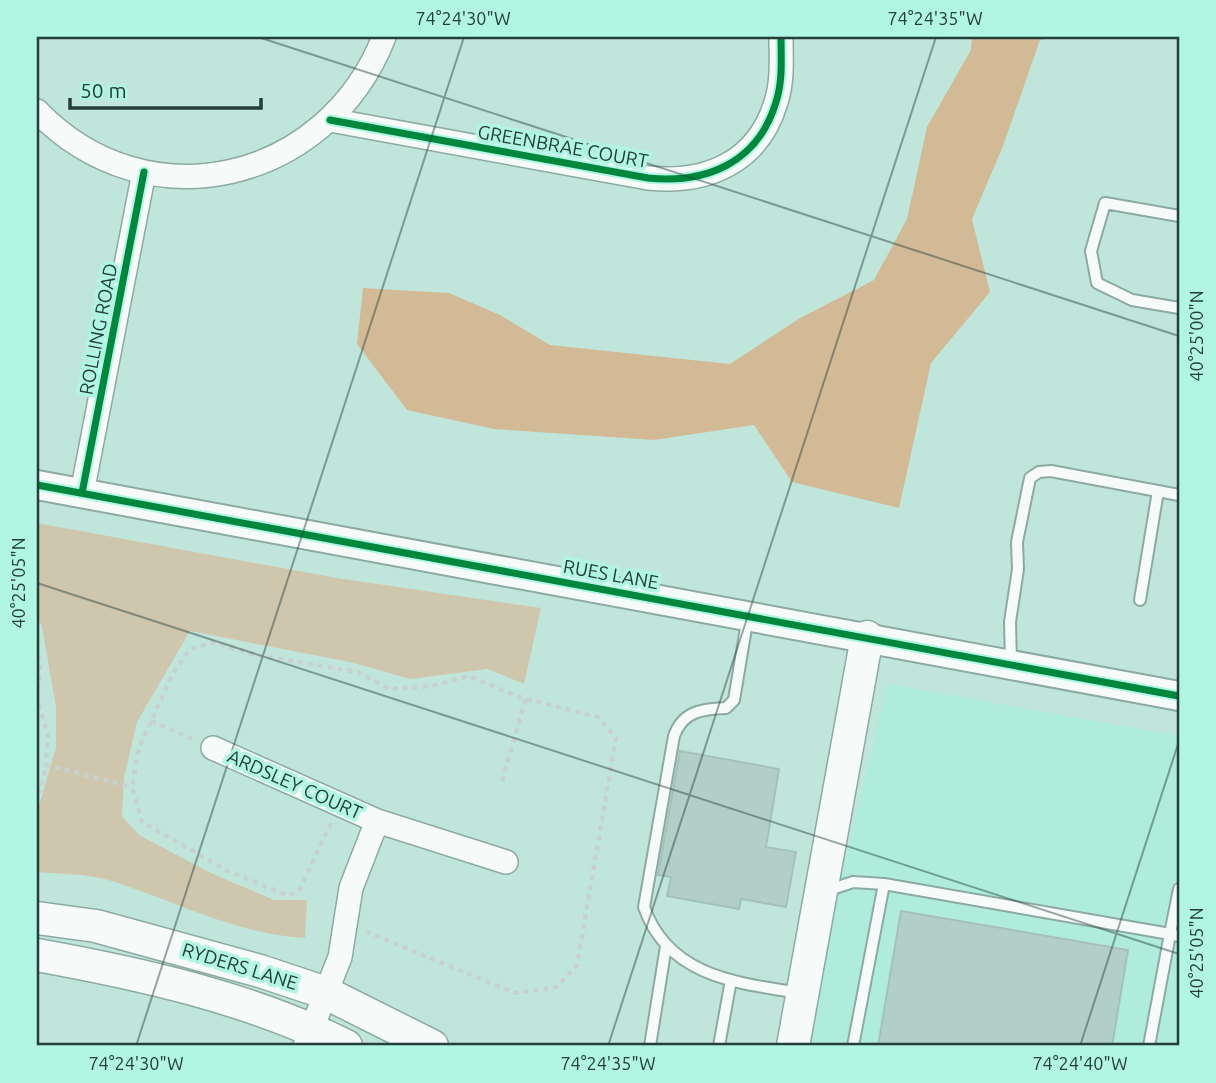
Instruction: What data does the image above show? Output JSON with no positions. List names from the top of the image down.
{
  "streets": {
    "main road": ["RYDERS LANE"],
    "street": [
      "GREENBRAE COURT",
      "ROLLING ROAD",
      "RUES LANE",
      "ARDSLEY COURT"
    ]
  },
  "crossings": [
    ["ROLLING ROAD", "RUES LANE"],
    ["ARDSLEY COURT", "RYDERS LANE"]
  ],
  "scale_bar": "50 m",
  "coordinates": [
    "74°24'30\"W",
    "74°24'35\"W",
    "40°25'00\"N",
    "40°25'05\"N",
    "74°24'40\"W"
  ]
}
